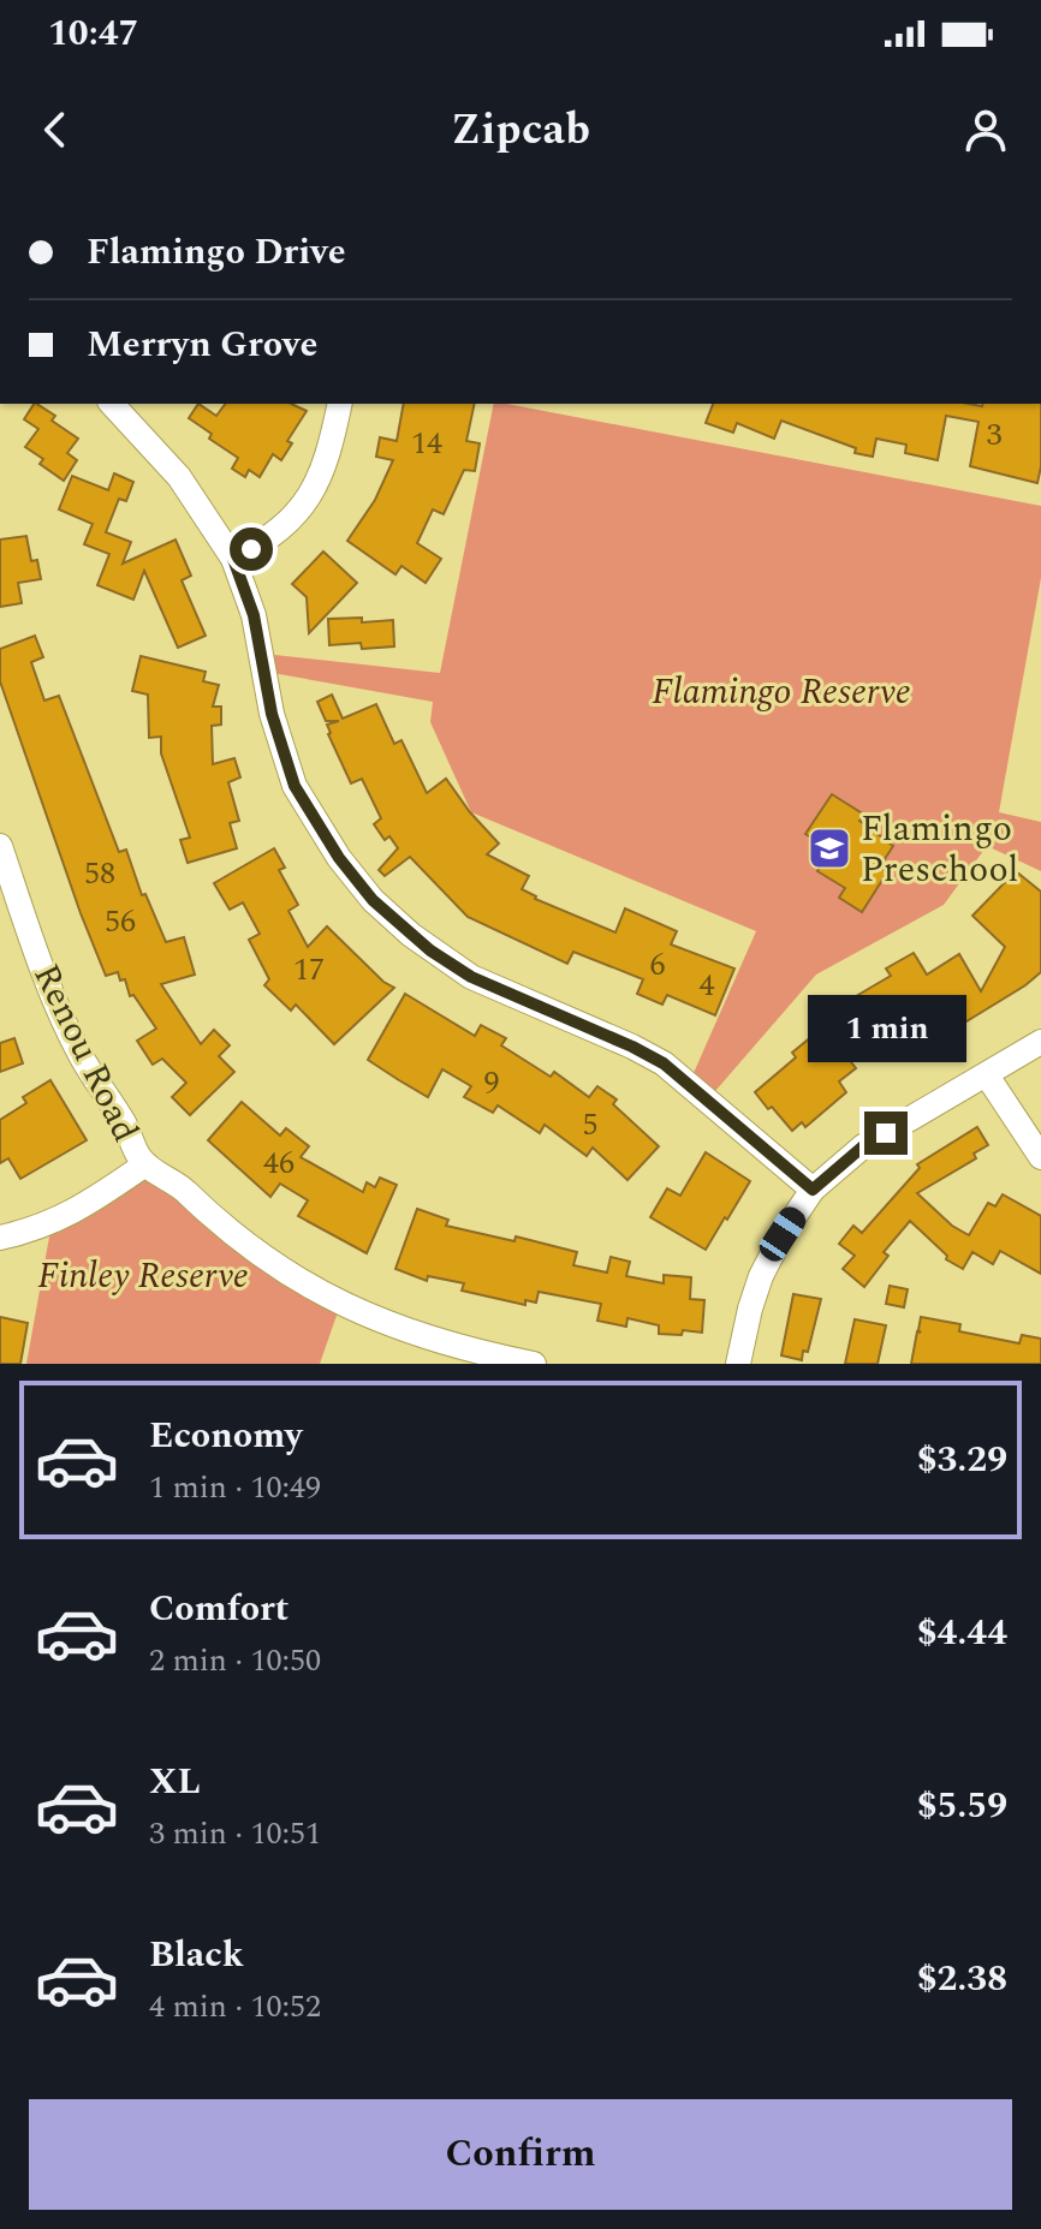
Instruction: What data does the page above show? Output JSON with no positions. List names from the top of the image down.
{
  "streets": {
    "street": ["Renou Road"]
  },
  "parks": ["Flamingo Reserve", "Finley Reserve"],
  "places": {
    "school or university": ["Flamingo Preschool"]
  },
  "house_numbers": [
    "3",
    "14",
    "58",
    "56",
    "6",
    "17",
    "4",
    "9",
    "5",
    "46"
  ],
  "page": {
    "status": "10:47",
    "header": "Zipcab",
    "banner": ["Flamingo Drive", "Merryn Grove"],
    "bubble": "1 min",
    "list": [
      {
        "name": "Economy",
        "note": "1 min · 10:49",
        "value": "$3.29"
      },
      {
        "name": "Comfort",
        "note": "2 min · 10:50",
        "value": "$4.44"
      },
      {
        "name": "XL",
        "note": "3 min · 10:51",
        "value": "$5.59"
      },
      {
        "name": "Black",
        "note": "4 min · 10:52",
        "value": "$2.38"
      }
    ],
    "buttons": "Confirm"
  }
}
